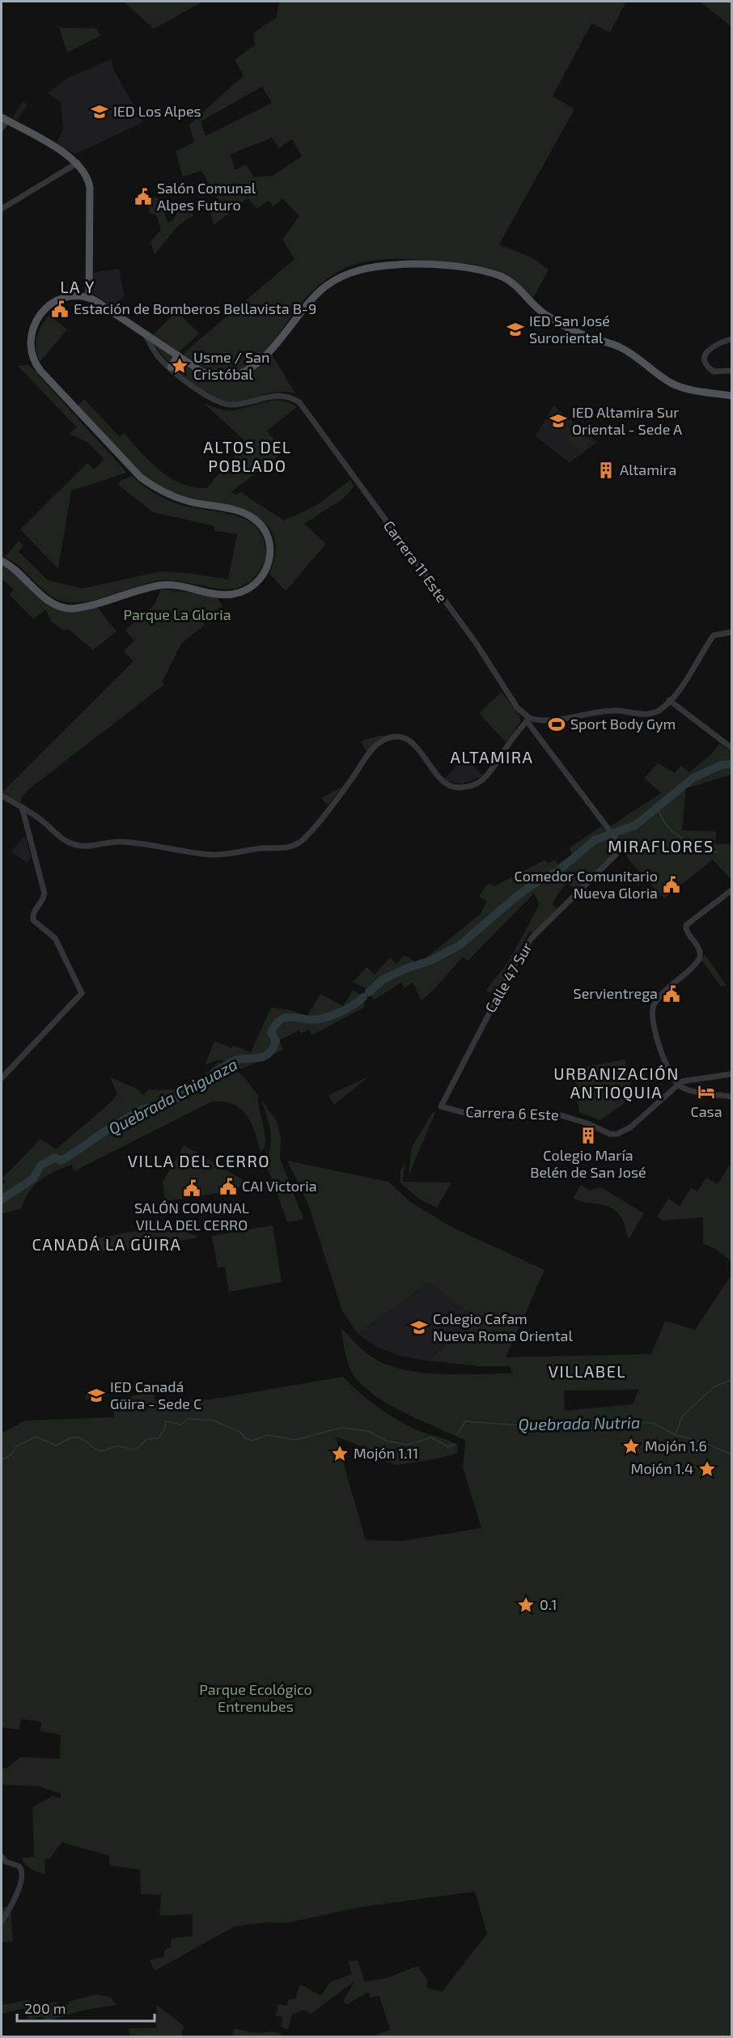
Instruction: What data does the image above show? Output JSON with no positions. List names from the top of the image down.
{
  "streets": {
    "street": ["Carrera 11 Este", "Calle 47 Sur", "Carrera 6 Este"]
  },
  "crossings": [
    ["Carrera 11 Este", "Calle 47 Sur"],
    ["Calle 47 Sur", "Carrera 6 Este"]
  ],
  "districts": [
    "LA Y",
    "ALTOS DEL POBLADO",
    "ALTAMIRA",
    "MIRAFLORES",
    "URBANIZACIÓN ANTIOQUIA",
    "VILLA DEL CERRO",
    "CANADÁ LA GÜIRA",
    "VILLABEL"
  ],
  "water": ["Quebrada Chiguaza", "Quebrada Nutria"],
  "parks": ["Parque La Gloria", "Parque Ecológico Entrenubes"],
  "places": {
    "school or university": [
      "IED Los Alpes",
      "IED San José Suroriental",
      "IED Altamira Sur Oriental - Sede A",
      "Colegio Cafam Nueva Roma Oriental",
      "IED Canadá Güira - Sede C"
    ],
    "public building": [
      "Salón Comunal Alpes Futuro",
      "Estación de Bomberos Bellavista B-9",
      "Comedor Comunitario Nueva Gloria",
      "Servientrega",
      "CAI Victoria",
      "SALÓN COMUNAL VILLA DEL CERRO"
    ],
    "place": [
      "Usme / San Cristóbal",
      "Mojón 1.6",
      "Mojón 1.11",
      "Mojón 1.4",
      "0.1"
    ],
    "building": ["Altamira", "Colegio María Belén de San José"],
    "sports": ["Sport Body Gym"],
    "hotel": ["Casa"]
  },
  "scale_bar": "200 m"
}
